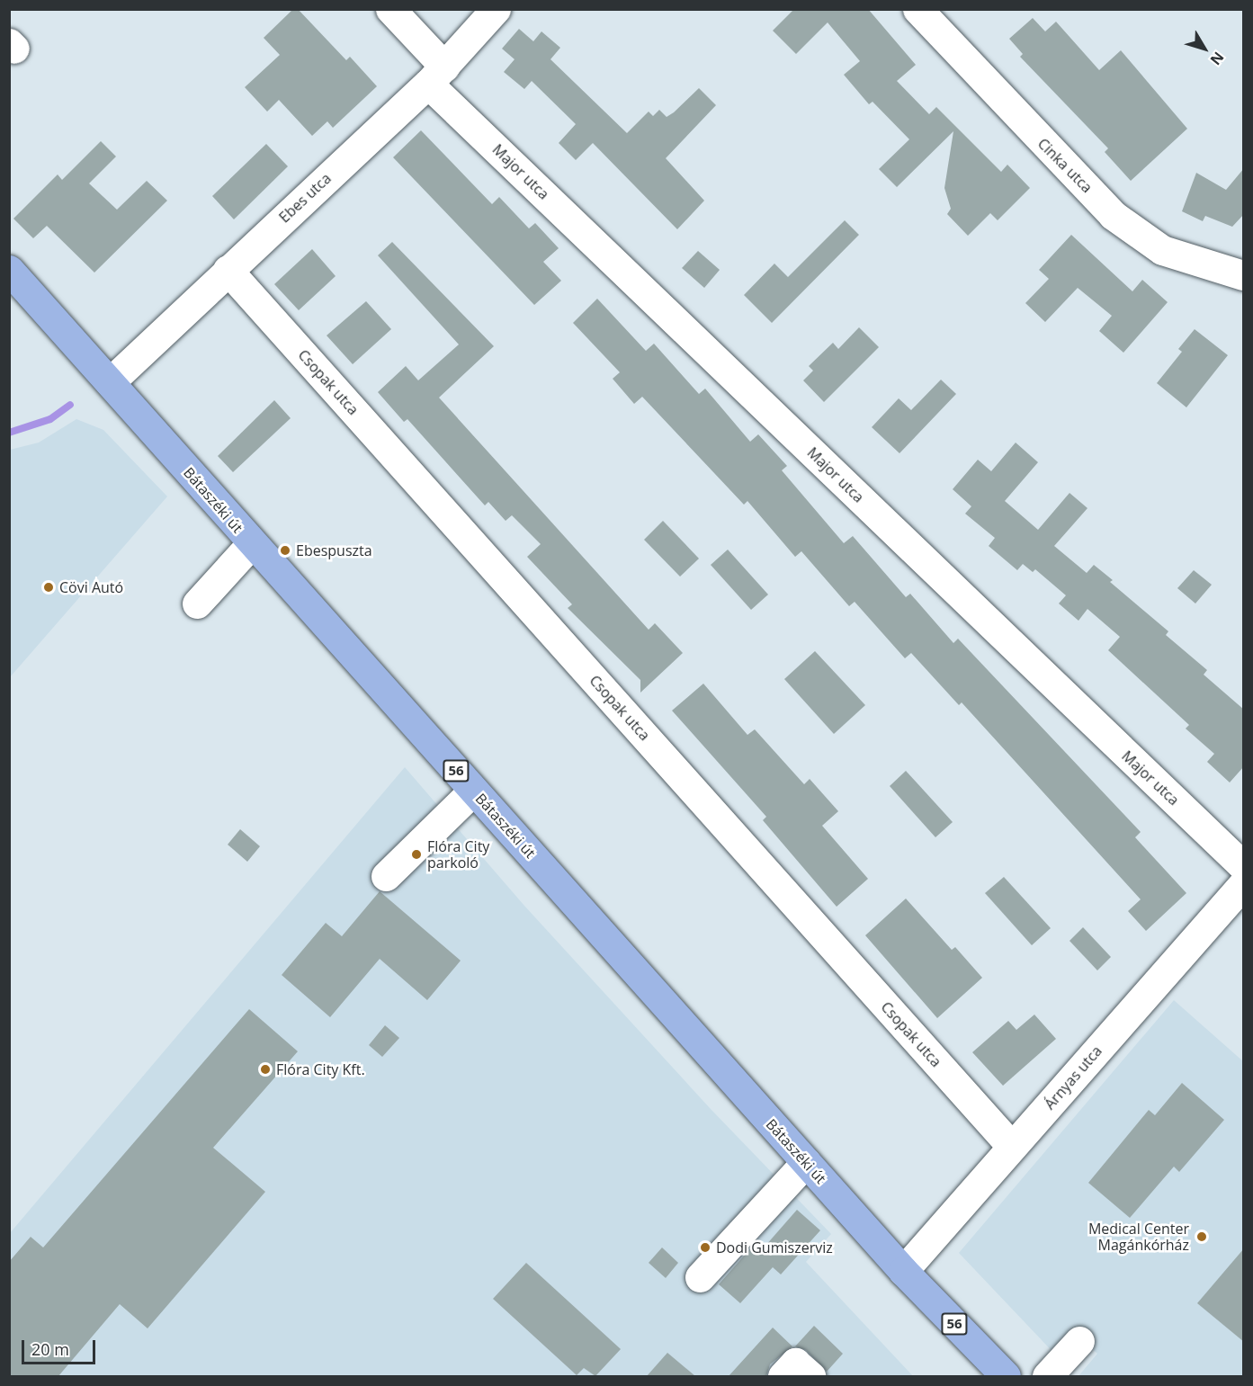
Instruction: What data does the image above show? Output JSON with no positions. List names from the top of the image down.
{
  "streets": {
    "main road": ["Bátaszéki út", "56"],
    "street": [
      "Cinka utca",
      "Major utca",
      "Ebes utca",
      "Csopak utca",
      "Árnyas utca"
    ]
  },
  "crossings": [
    ["Major utca", "Ebes utca"],
    ["Ebes utca", "Csopak utca"],
    ["Ebes utca", "Bátaszéki út"],
    ["Csopak utca", "Árnyas utca"],
    ["Bátaszéki út", "Árnyas utca"]
  ],
  "places": [
    "Ebespuszta",
    "Cövi Autó",
    "Flóra City parkoló",
    "Flóra City Kft.",
    "Medical Center Magánkórház",
    "Dodi Gumiszerviz"
  ],
  "scale_bar": "20 m",
  "north": "bottom right"
}
